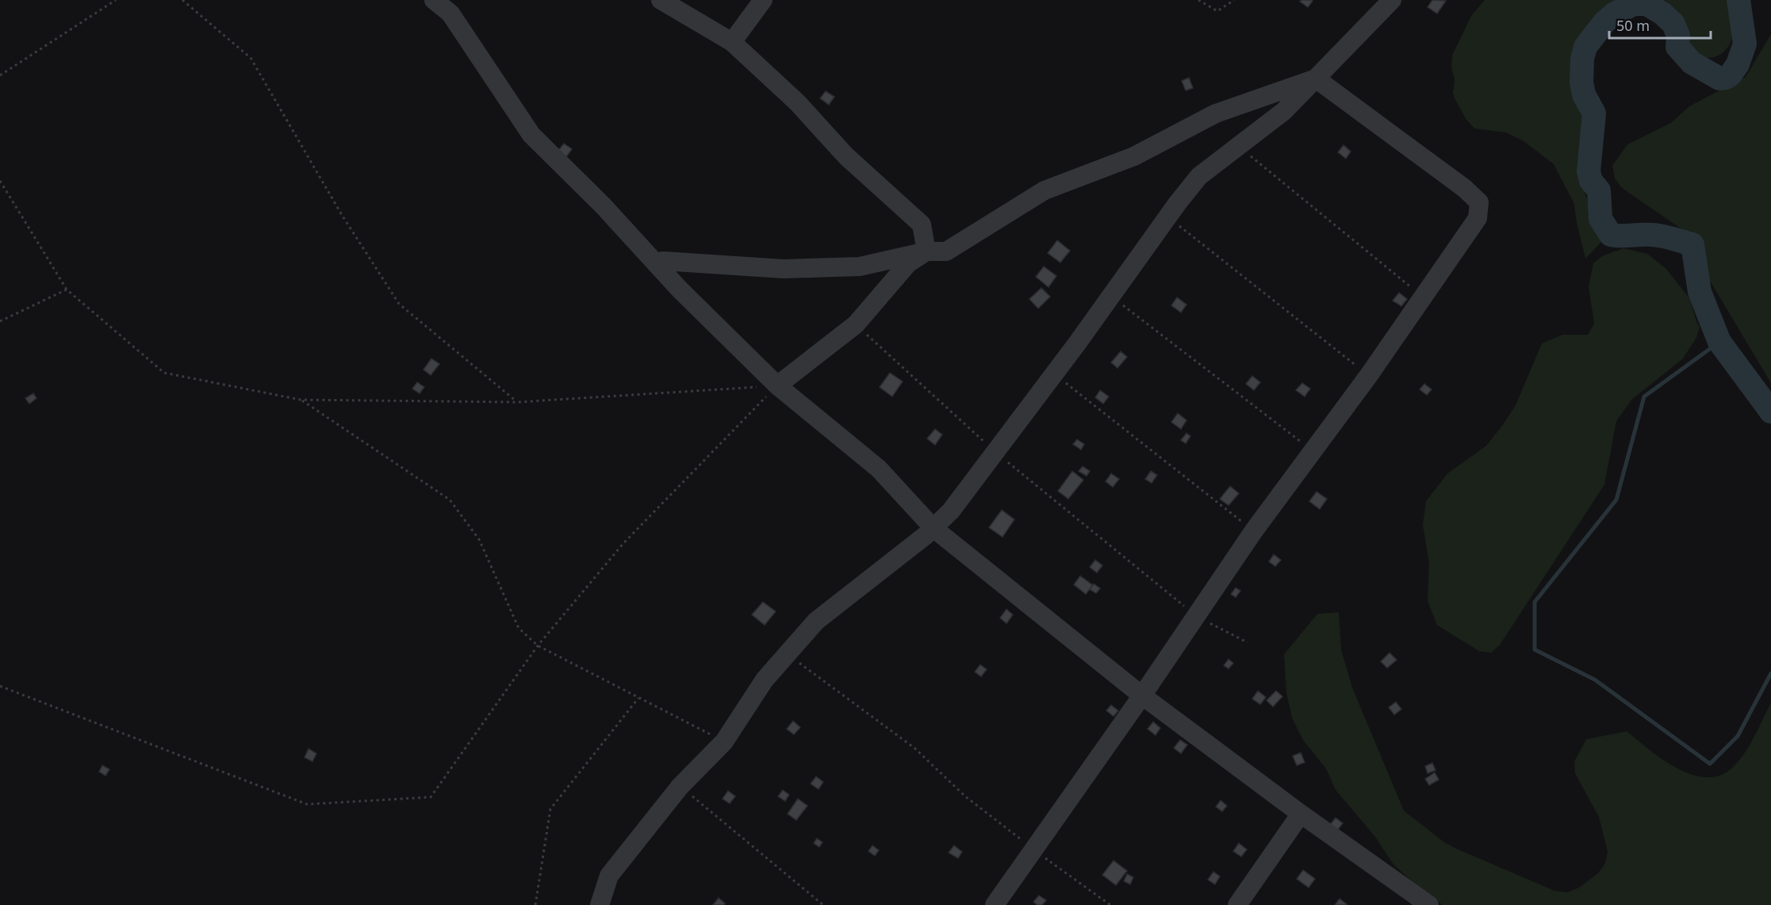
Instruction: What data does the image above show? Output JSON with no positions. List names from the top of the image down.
{
  "scale_bar": "50 m"
}
